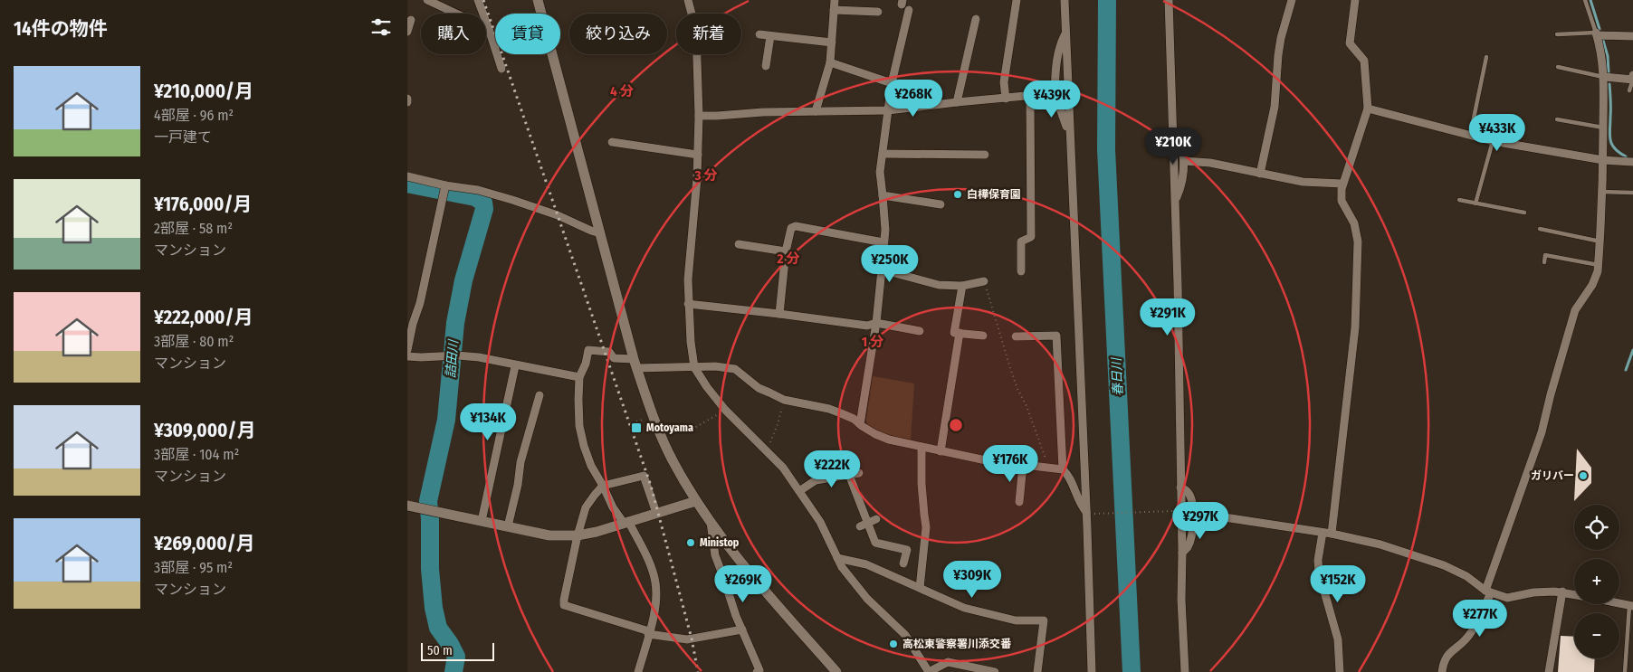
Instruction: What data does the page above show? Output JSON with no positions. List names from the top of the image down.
{
  "water": ["詰田川", "春日川"],
  "places": {
    "other": [
      "白樺保育園",
      "ガリバー",
      "Ministop",
      "高松東警察署川添交番"
    ],
    "transit": ["Motoyama"]
  },
  "scale_bar": "50 m",
  "page": {
    "heading": "14件の物件",
    "chip": [
      "購入",
      "賃貸",
      "絞り込み",
      "新着"
    ],
    "list": [
      {
        "name": "¥210,000/月",
        "note": "4部屋 · 96 m² · 一戸建て"
      },
      {
        "name": "¥176,000/月",
        "note": "2部屋 · 58 m² · マンション"
      },
      {
        "name": "¥222,000/月",
        "note": "3部屋 · 80 m² · マンション"
      },
      {
        "name": "¥309,000/月",
        "note": "3部屋 · 104 m² · マンション"
      },
      {
        "name": "¥269,000/月",
        "note": "3部屋 · 95 m² · マンション"
      }
    ],
    "price": [
      "¥268K",
      "¥439K",
      "¥433K",
      "¥210K",
      "¥250K",
      "¥291K",
      "¥134K",
      "¥176K",
      "¥222K",
      "¥297K",
      "¥309K",
      "¥269K",
      "¥152K",
      "¥277K"
    ],
    "map_buttons": ["+", "−"],
    "scale": "50 m"
  },
  "rings": [
    "4 分",
    "3 分",
    "2 分",
    "1 分"
  ]
}
